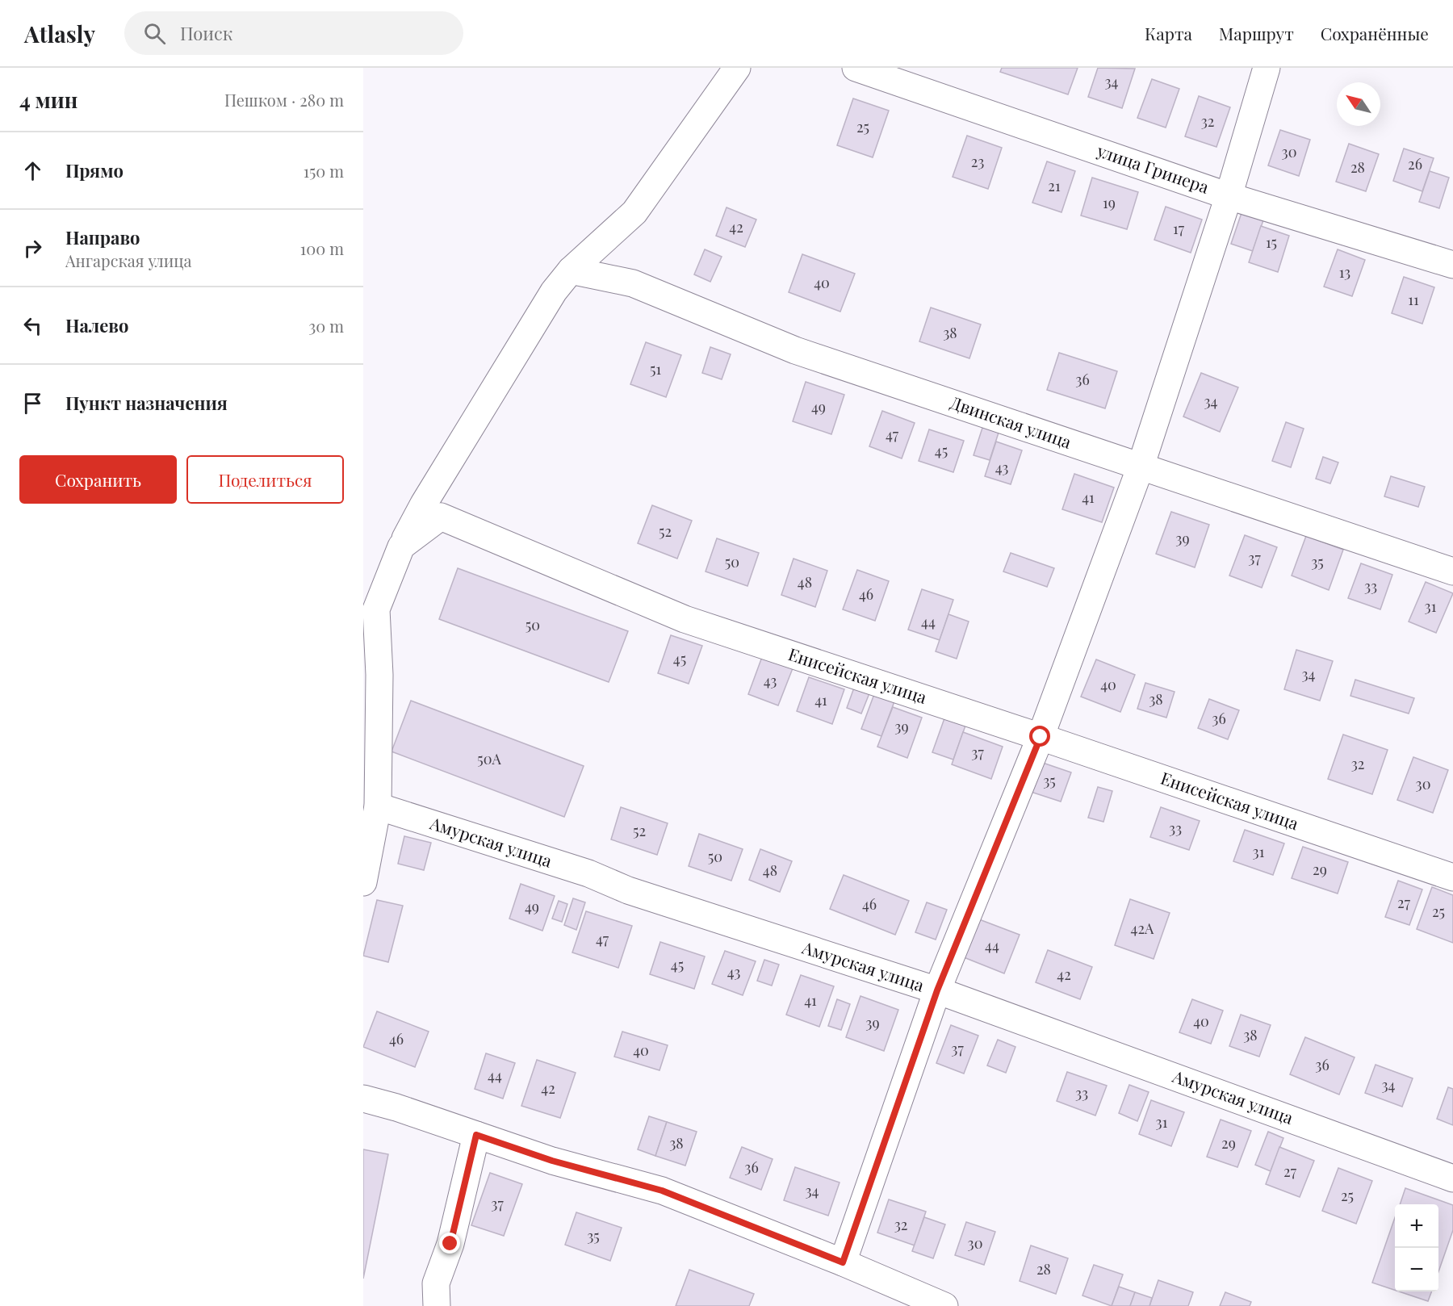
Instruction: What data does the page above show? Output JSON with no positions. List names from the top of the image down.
{
  "streets": {
    "street": [
      "улица Гринера",
      "Двинская улица",
      "Енисейская улица",
      "Амурская улица"
    ]
  },
  "house_numbers": [
    "34",
    "32",
    "25",
    "30",
    "23",
    "26",
    "28",
    "21",
    "19",
    "42",
    "17",
    "15",
    "13",
    "40",
    "11",
    "38",
    "51",
    "36",
    "34",
    "49",
    "47",
    "45",
    "43",
    "41",
    "52",
    "39",
    "37",
    "50",
    "35",
    "48",
    "33",
    "46",
    "31",
    "44",
    "50",
    "45",
    "34",
    "43",
    "40",
    "38",
    "41",
    "36",
    "39",
    "37",
    "50А",
    "32",
    "35",
    "30",
    "33",
    "52",
    "31",
    "50",
    "29",
    "48",
    "27",
    "46",
    "49",
    "25",
    "42А",
    "47",
    "44",
    "45",
    "43",
    "42",
    "41",
    "40",
    "39",
    "38",
    "46",
    "37",
    "40",
    "36",
    "44",
    "34",
    "42",
    "33",
    "31",
    "38",
    "29",
    "36",
    "27",
    "34",
    "25",
    "37",
    "32",
    "35",
    "30",
    "28"
  ],
  "north": "top left",
  "page": {
    "header": "Atlasly",
    "search": "Поиск",
    "nav": ["Карта", "Маршрут", "Сохранённые"],
    "heading": ["4 мин", "Пешком · 280 m"],
    "list": [
      ["Прямо", "150 m"],
      ["Направо", "Ангарская улица", "100 m"],
      ["Налево", "30 m"],
      "Пункт назначения"
    ],
    "buttons": ["Сохранить", "Поделиться"],
    "map_buttons": ["+", "−"]
  }
}
